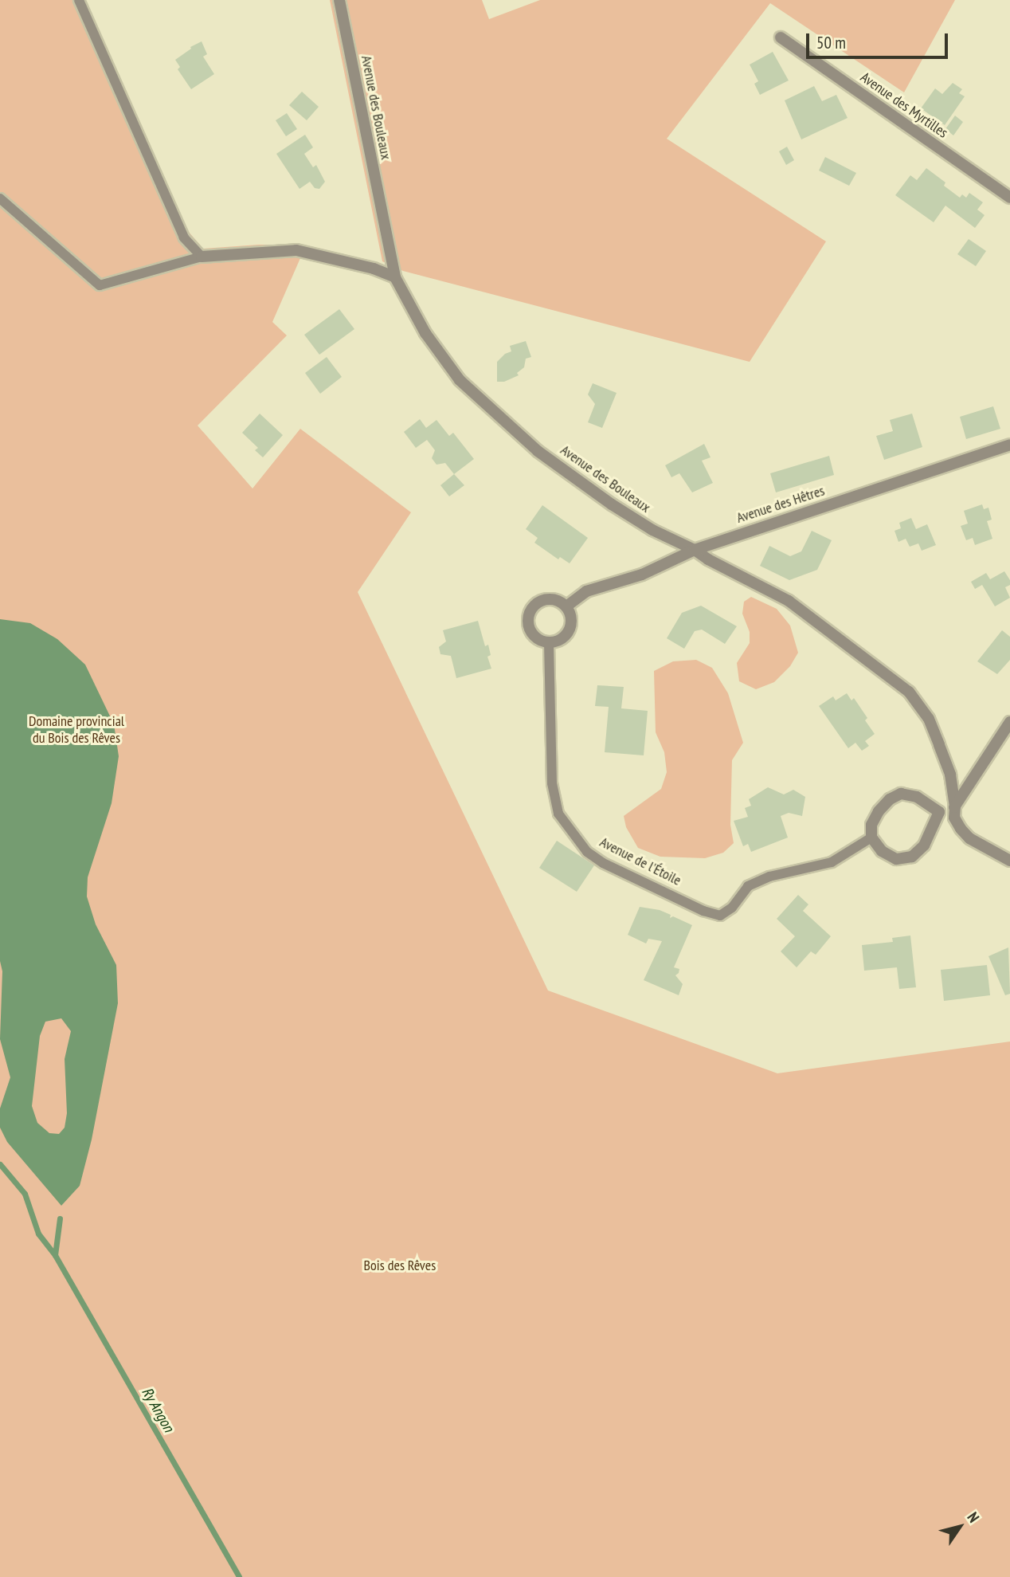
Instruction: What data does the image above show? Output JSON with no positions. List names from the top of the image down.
{
  "streets": {
    "street": ["Avenue des Myrtilles", "Avenue des Bouleaux", "Avenue des Hêtres"],
    "lane": ["Avenue de l'Étoile"]
  },
  "crossings": [
    ["Avenue des Bouleaux", "Avenue des Hêtres"],
    ["Avenue des Hêtres", "Avenue de l'Étoile"]
  ],
  "water": ["Ry Angon"],
  "parks": ["Domaine provincial du Bois des Rêves", "Bois des Rêves"],
  "scale_bar": "50 m",
  "north": "top right"
}
